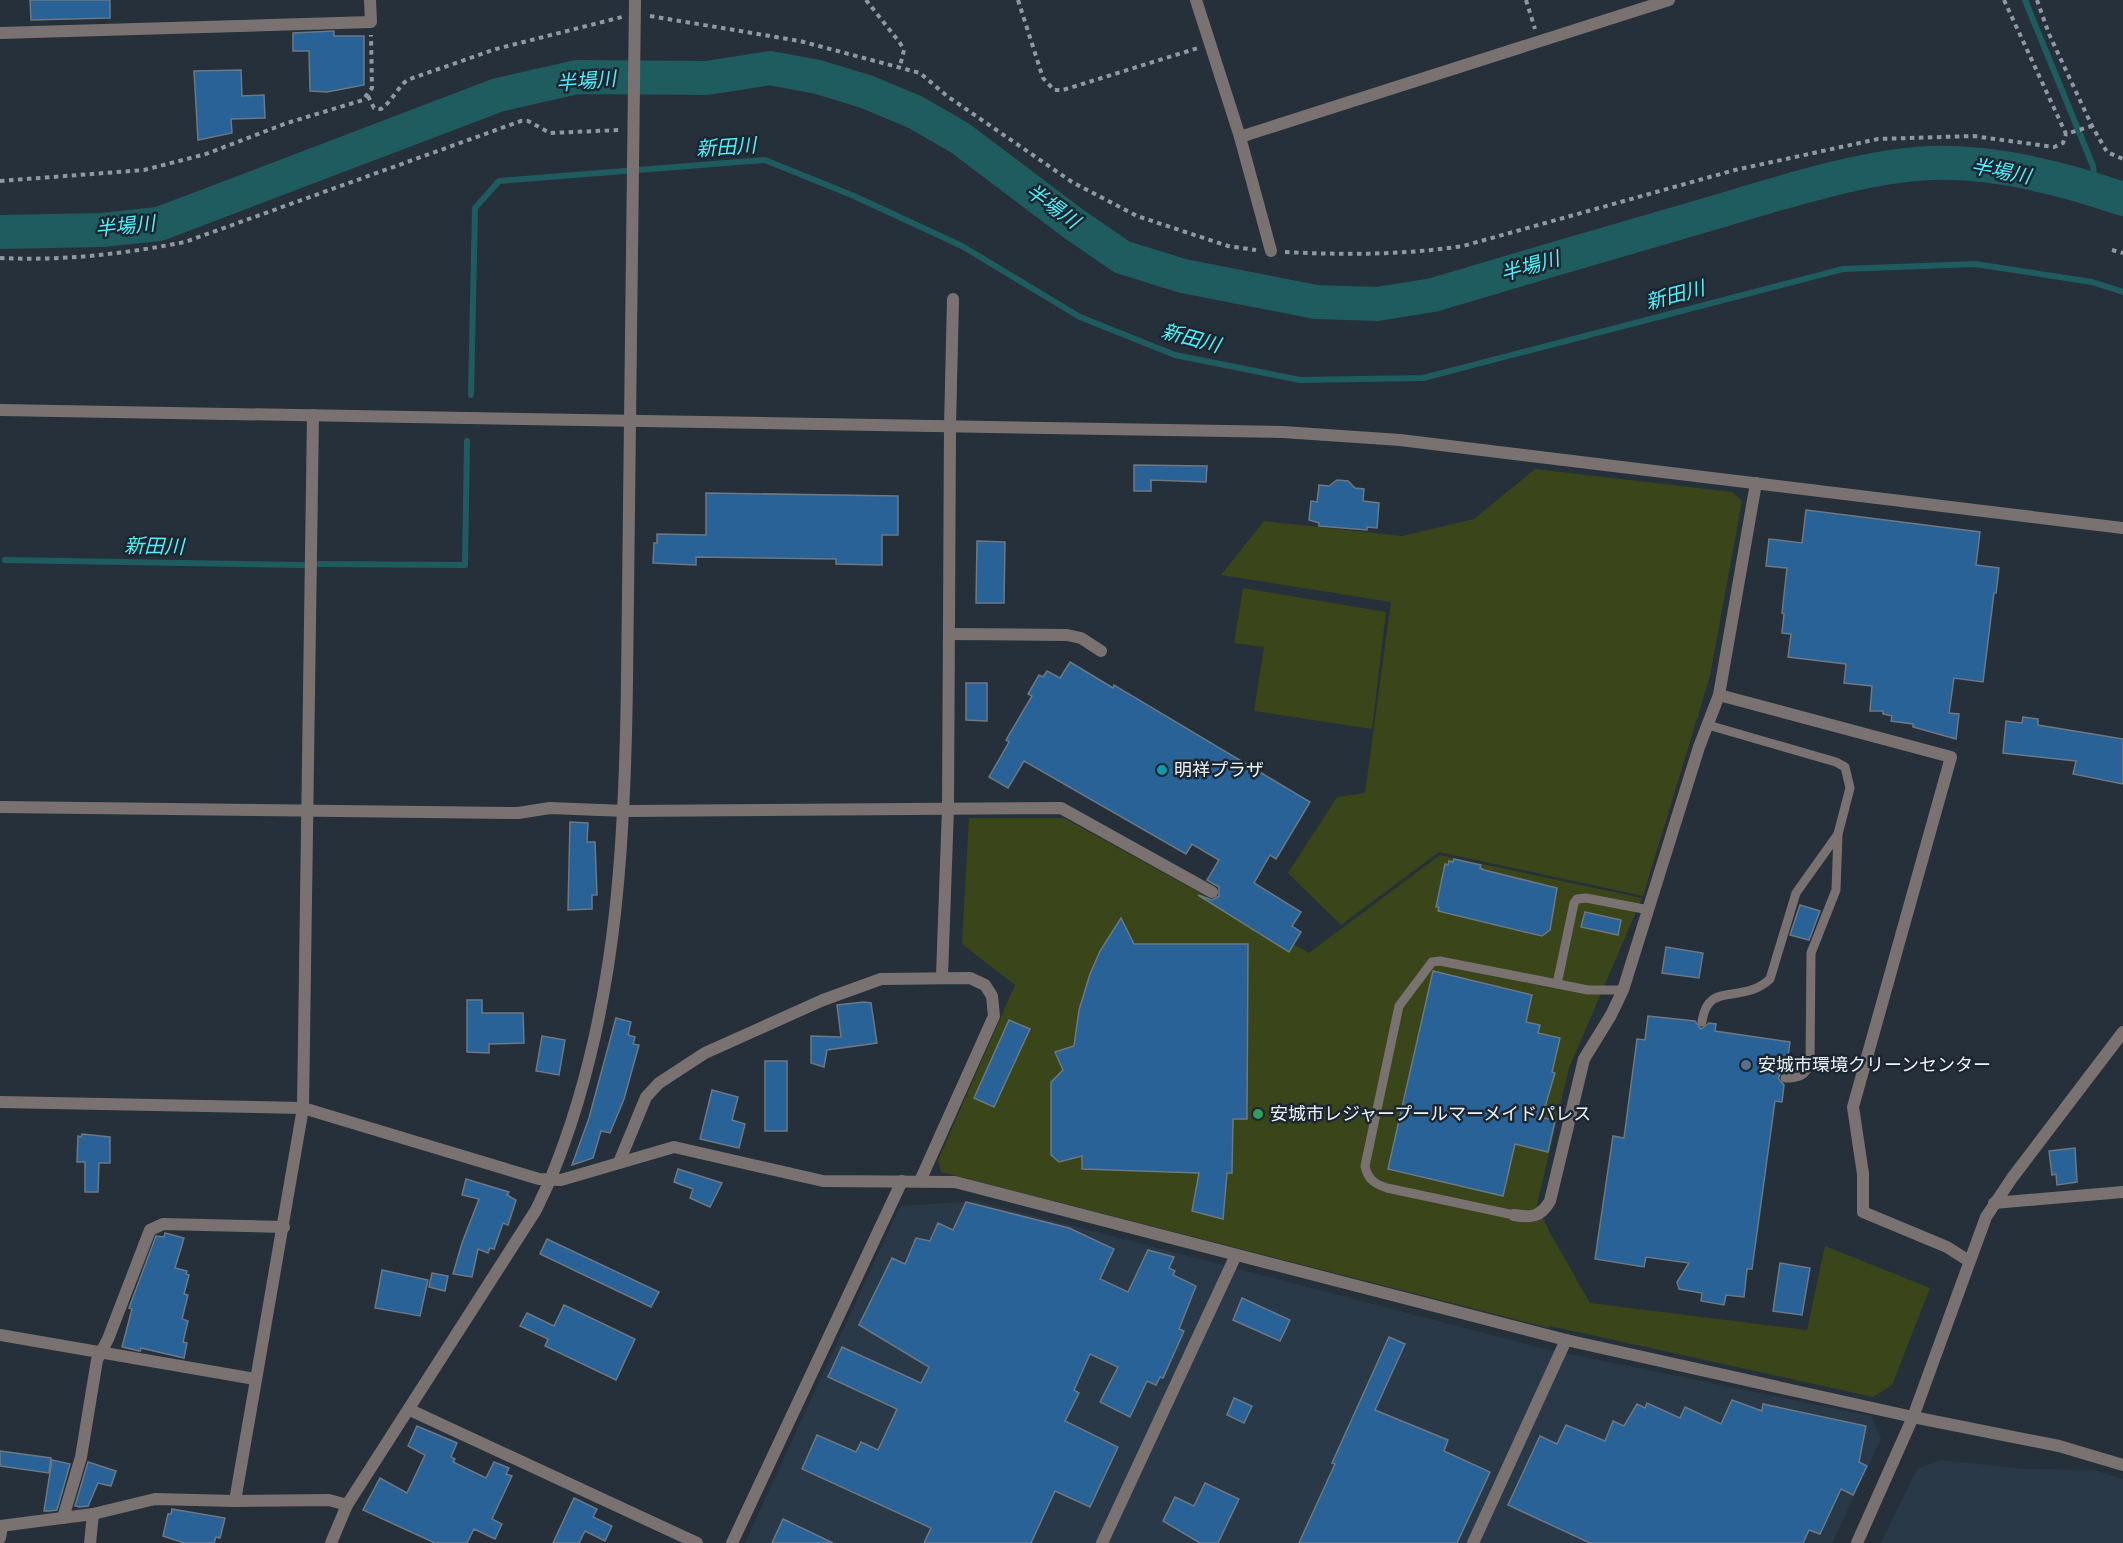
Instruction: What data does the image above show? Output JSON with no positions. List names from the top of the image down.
{
  "water": ["半場川", "新田川"],
  "places": ["明祥プラザ", "安城市環境クリーンセンター", "安城市レジャープールマーメイドパレス"]
}
